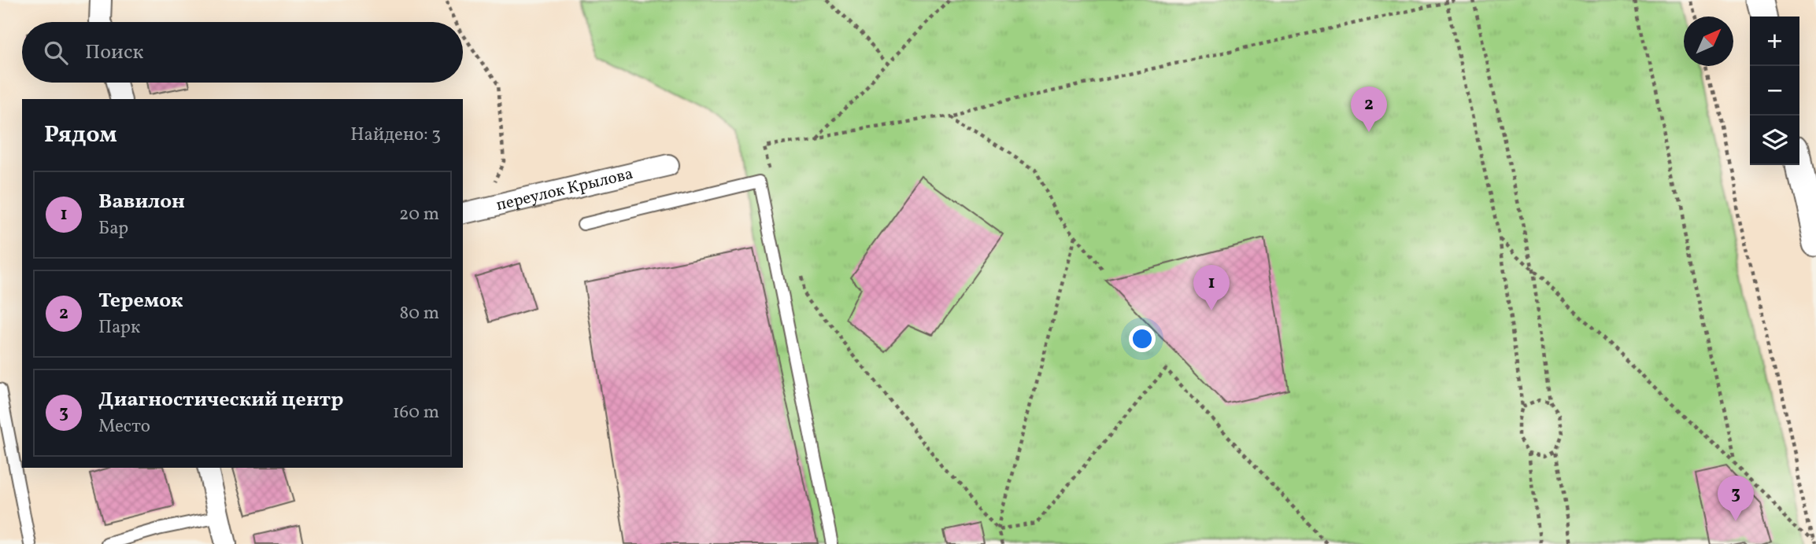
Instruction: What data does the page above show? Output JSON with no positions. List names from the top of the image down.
{
  "streets": {
    "street": ["переулок Крылова"]
  },
  "north": "top right",
  "page": {
    "map_buttons": ["+", "−"],
    "search": "Поиск",
    "pins": ["2", "1", "3"],
    "heading": ["Рядом", "Найдено: 3"],
    "list": [
      {
        "mark": "1",
        "name": "Вавилон",
        "note": "Бар",
        "value": "20 m"
      },
      {
        "mark": "2",
        "name": "Теремок",
        "note": "Парк",
        "value": "80 m"
      },
      {
        "mark": "3",
        "name": "Диагностический центр",
        "note": "Место",
        "value": "160 m"
      }
    ]
  }
}
